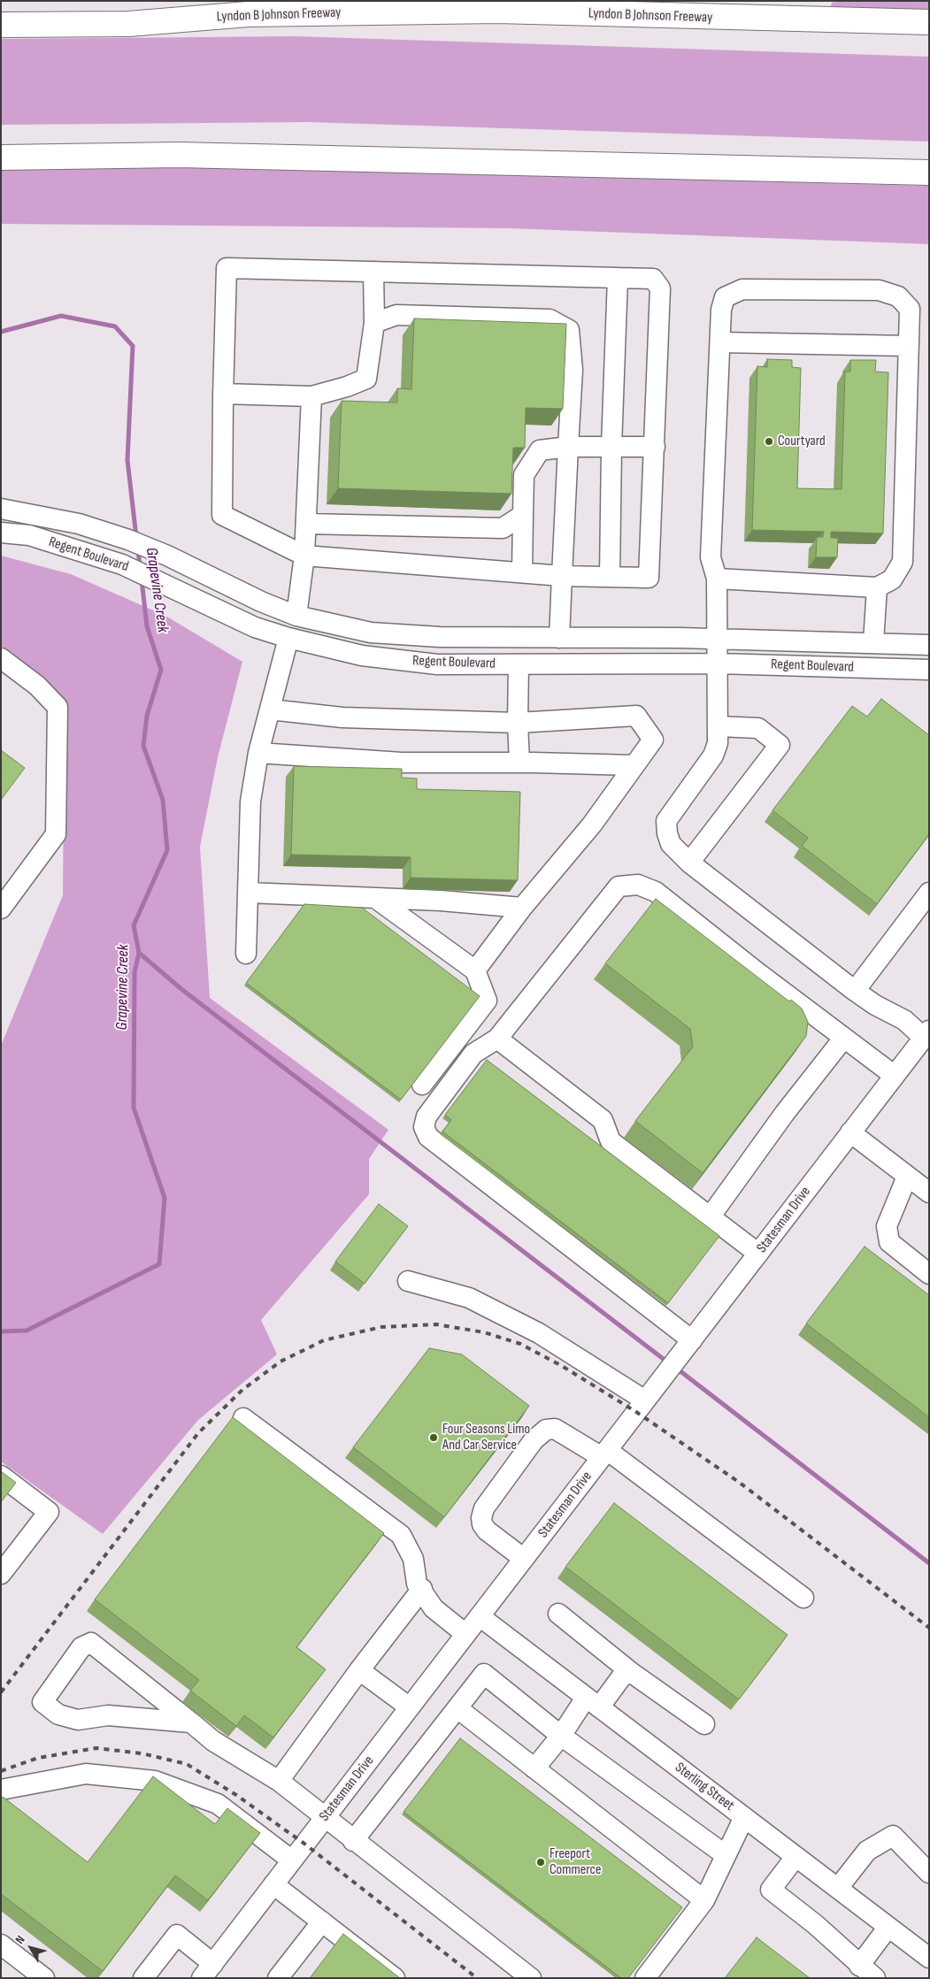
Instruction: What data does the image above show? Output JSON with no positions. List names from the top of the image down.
{
  "streets": {
    "highway": ["Lyndon B Johnson Freeway"],
    "street": ["Regent Boulevard", "Statesman Drive", "Sterling Street"]
  },
  "crossings": [
    ["Statesman Drive", "Sterling Street"]
  ],
  "water": ["Grapevine Creek"],
  "places": ["Courtyard", "Four Seasons Limo And Car Service", "Freeport Commerce"],
  "north": "top left"
}
